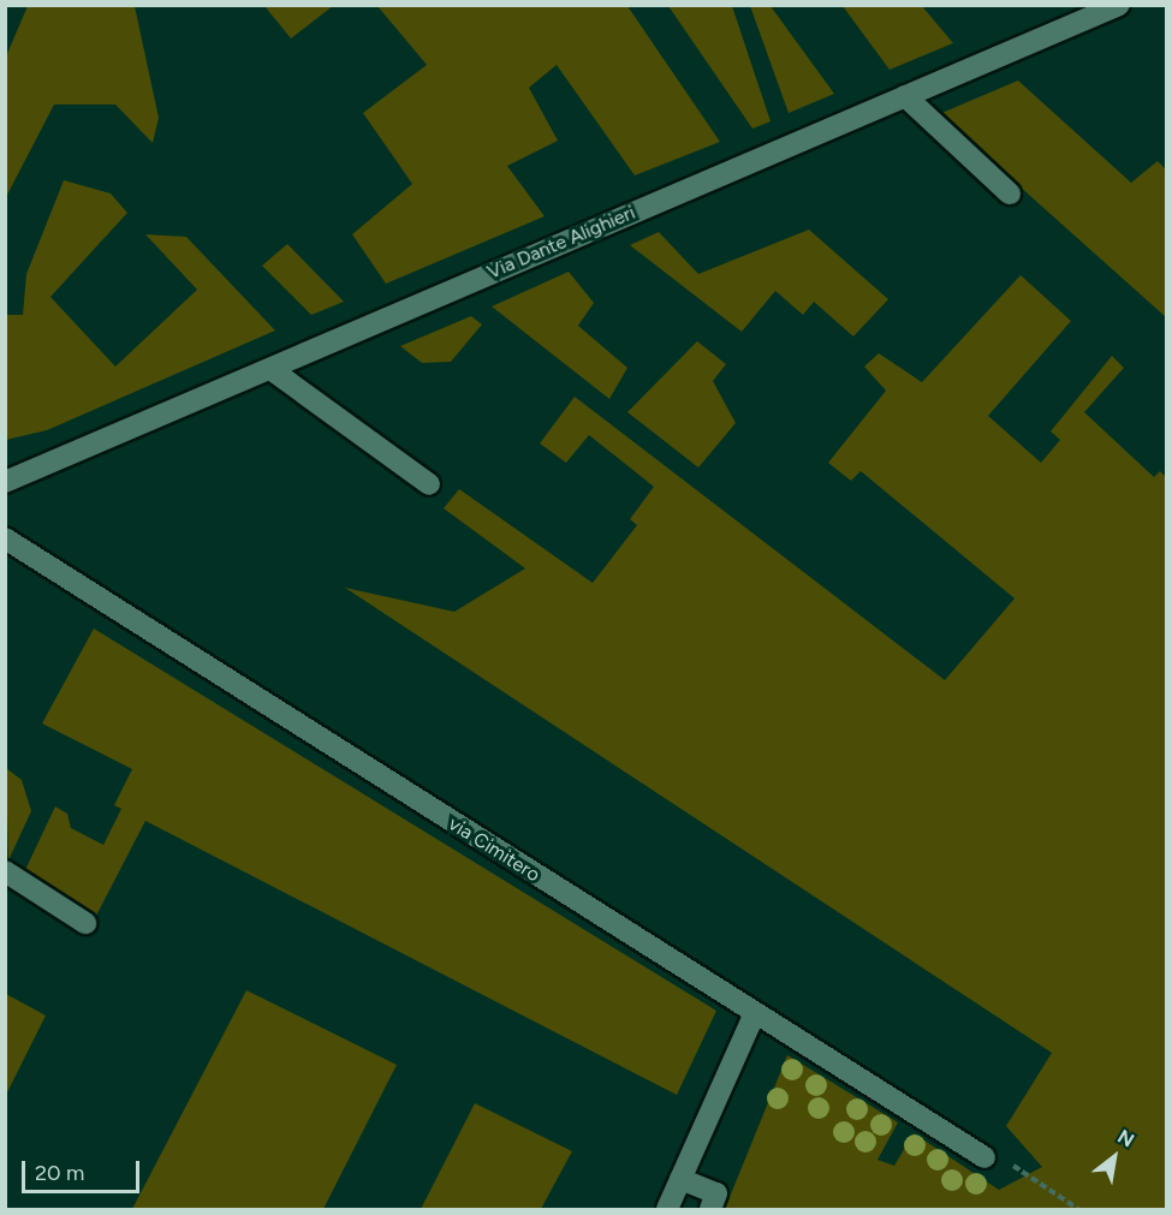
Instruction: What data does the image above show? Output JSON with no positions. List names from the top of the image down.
{
  "streets": {
    "street": ["Via Dante Alighieri", "via Cimitero"]
  },
  "scale_bar": "20 m",
  "north": "top right"
}
